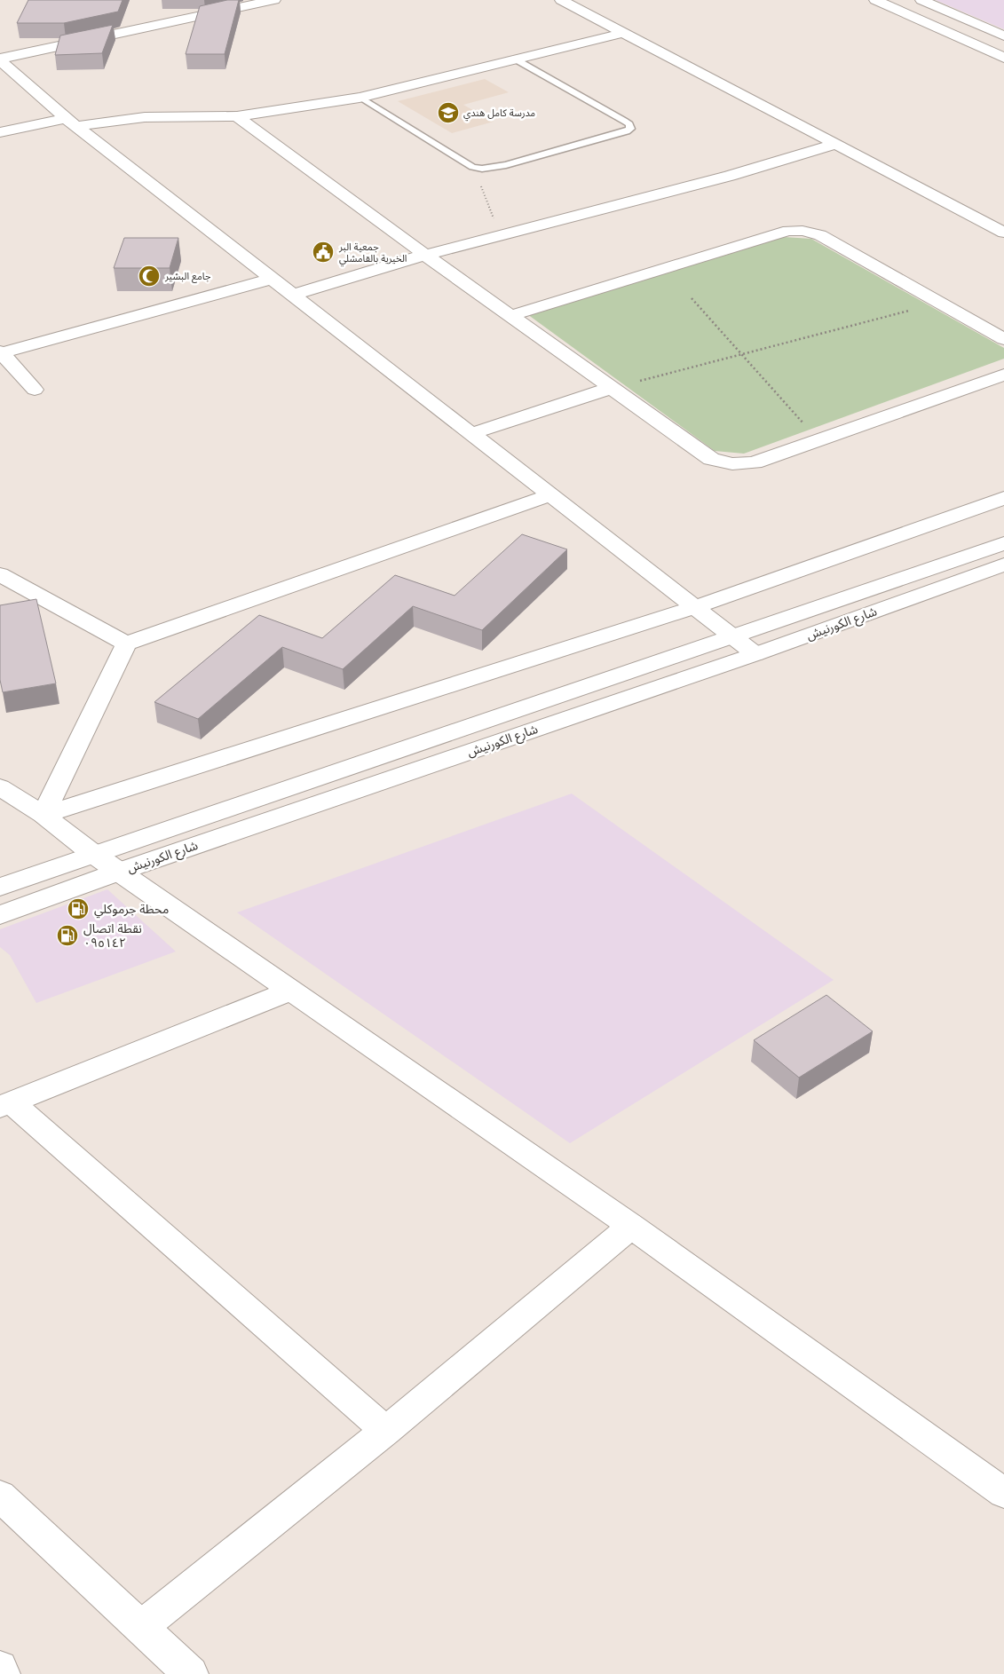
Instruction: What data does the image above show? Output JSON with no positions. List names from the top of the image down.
{
  "streets": {
    "street": ["شارع الكورنيش"]
  },
  "places": {
    "school or university": ["مدرسة كامل هندي"],
    "public building": ["جمعية البر الخيرية بالقامشلي"],
    "mosque": ["جامع البشير"],
    "fuel station": ["محطة جرموكلي", "نقطة اتصال ٠٩٥١٤٢"]
  }
}
